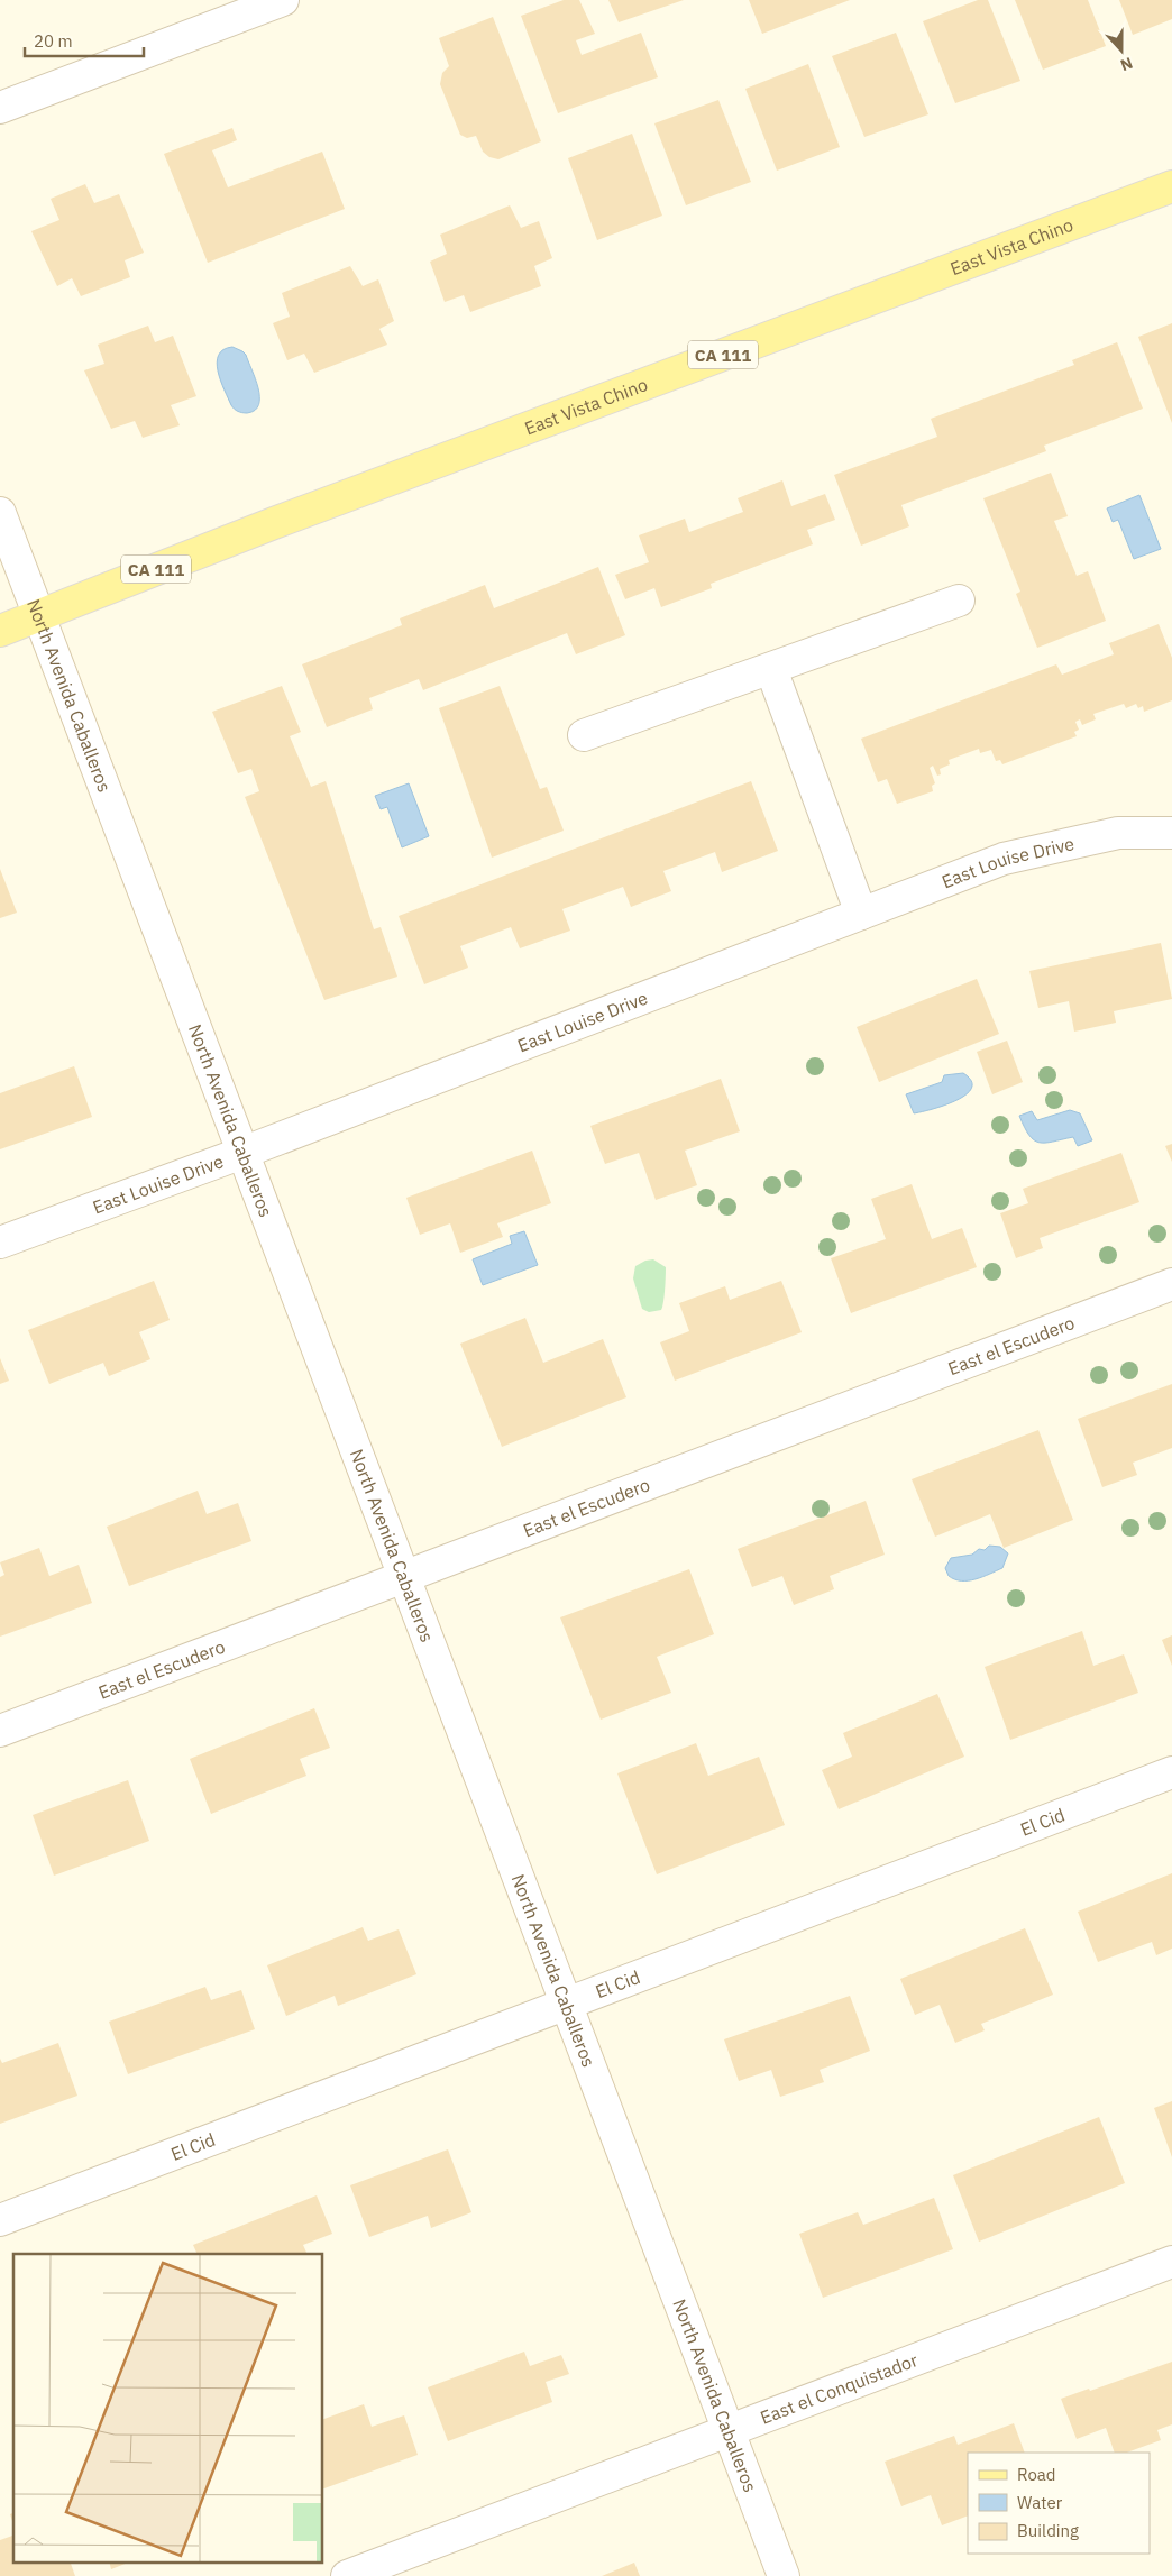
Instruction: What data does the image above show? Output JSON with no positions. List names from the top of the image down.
{
  "streets": {
    "main road": ["East Vista Chino", "CA 111"],
    "street": [
      "North Avenida Caballeros",
      "East Louise Drive",
      "East el Escudero",
      "El Cid",
      "East el Conquistador"
    ]
  },
  "crossings": [
    ["East Vista Chino", "North Avenida Caballeros"],
    ["North Avenida Caballeros", "East Louise Drive"],
    ["North Avenida Caballeros", "East el Escudero"],
    ["North Avenida Caballeros", "El Cid"],
    ["North Avenida Caballeros", "East el Conquistador"]
  ],
  "legend": ["Road", "Water", "Building"],
  "scale_bar": "20 m",
  "north": "bottom"
}
